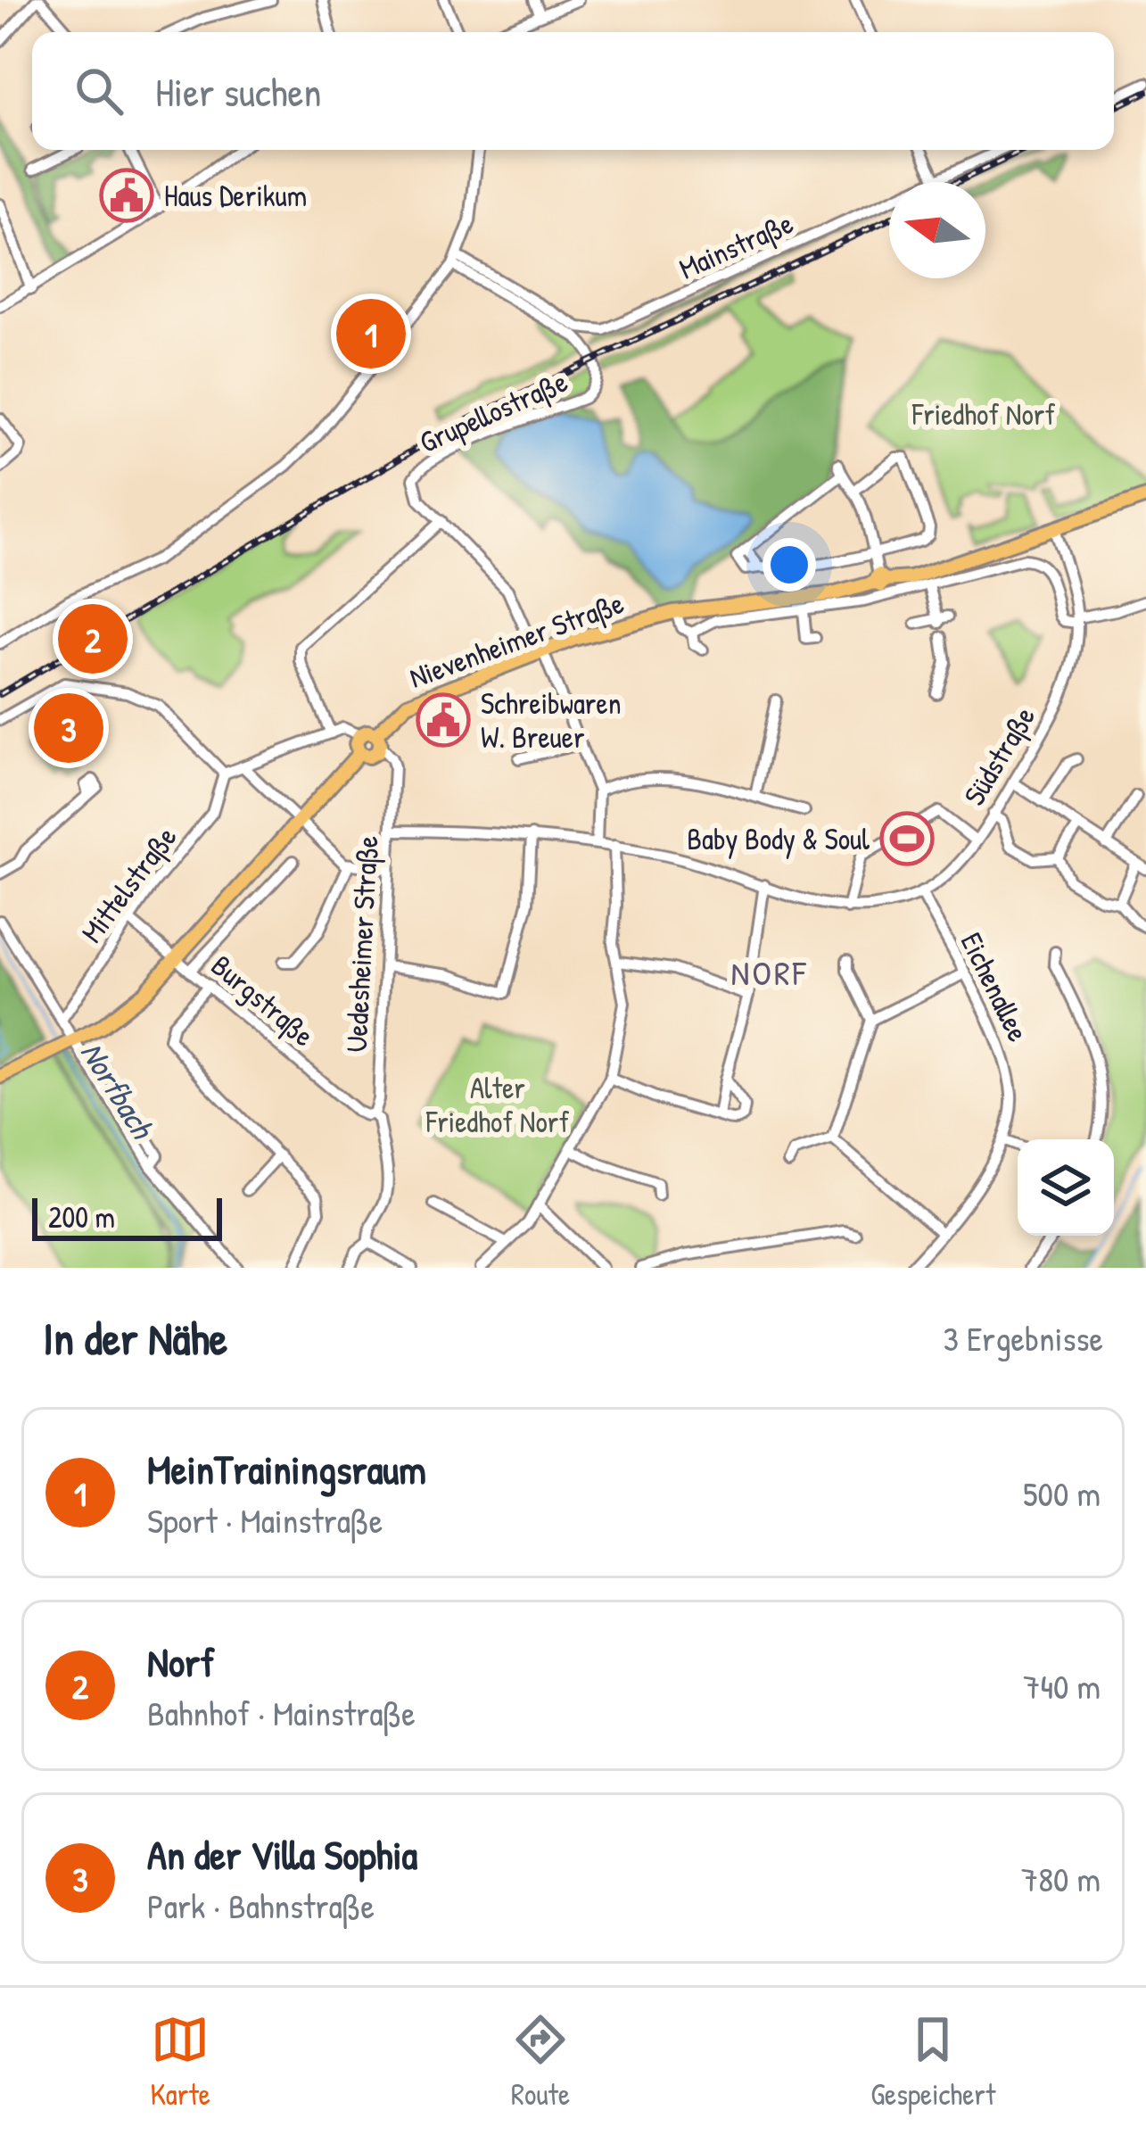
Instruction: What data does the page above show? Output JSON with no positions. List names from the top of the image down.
{
  "streets": {
    "main road": ["Nievenheimer Straße"],
    "street": [
      "Mainstraße",
      "Grupellostraße",
      "Südstraße",
      "Mittelstraße",
      "Uedesheimer Straße",
      "Eichenallee",
      "Burgstraße"
    ]
  },
  "crossings": [
    ["Mainstraße", "Grupellostraße"],
    ["Grupellostraße", "Nievenheimer Straße"],
    ["Nievenheimer Straße", "Südstraße"],
    ["Nievenheimer Straße", "Uedesheimer Straße"],
    ["Nievenheimer Straße", "Burgstraße"],
    ["Südstraße", "Uedesheimer Straße"],
    ["Südstraße", "Eichenallee"],
    ["Mittelstraße", "Burgstraße"],
    ["Uedesheimer Straße", "Burgstraße"]
  ],
  "districts": ["NORF"],
  "water": ["Norfbach"],
  "parks": ["Friedhof Norf", "Alter Friedhof Norf"],
  "places": {
    "public building": ["Haus Derikum", "Schreibwaren W. Breuer"],
    "sports": ["Baby Body & Soul"]
  },
  "scale_bar": "200 m",
  "north": "left",
  "page": {
    "search": "Hier suchen",
    "pins": ["1", "2", "3"],
    "scale": "200 m",
    "heading": ["In der Nähe", "3 Ergebnisse"],
    "list": [
      {
        "mark": "1",
        "name": "MeinTrainingsraum",
        "note": "Sport · Mainstraße",
        "value": "500 m"
      },
      {
        "mark": "2",
        "name": "Norf",
        "note": "Bahnhof · Mainstraße",
        "value": "740 m"
      },
      {
        "mark": "3",
        "name": "An der Villa Sophia",
        "note": "Park · Bahnstraße",
        "value": "780 m"
      }
    ],
    "nav": ["Karte", "Route", "Gespeichert"]
  }
}
